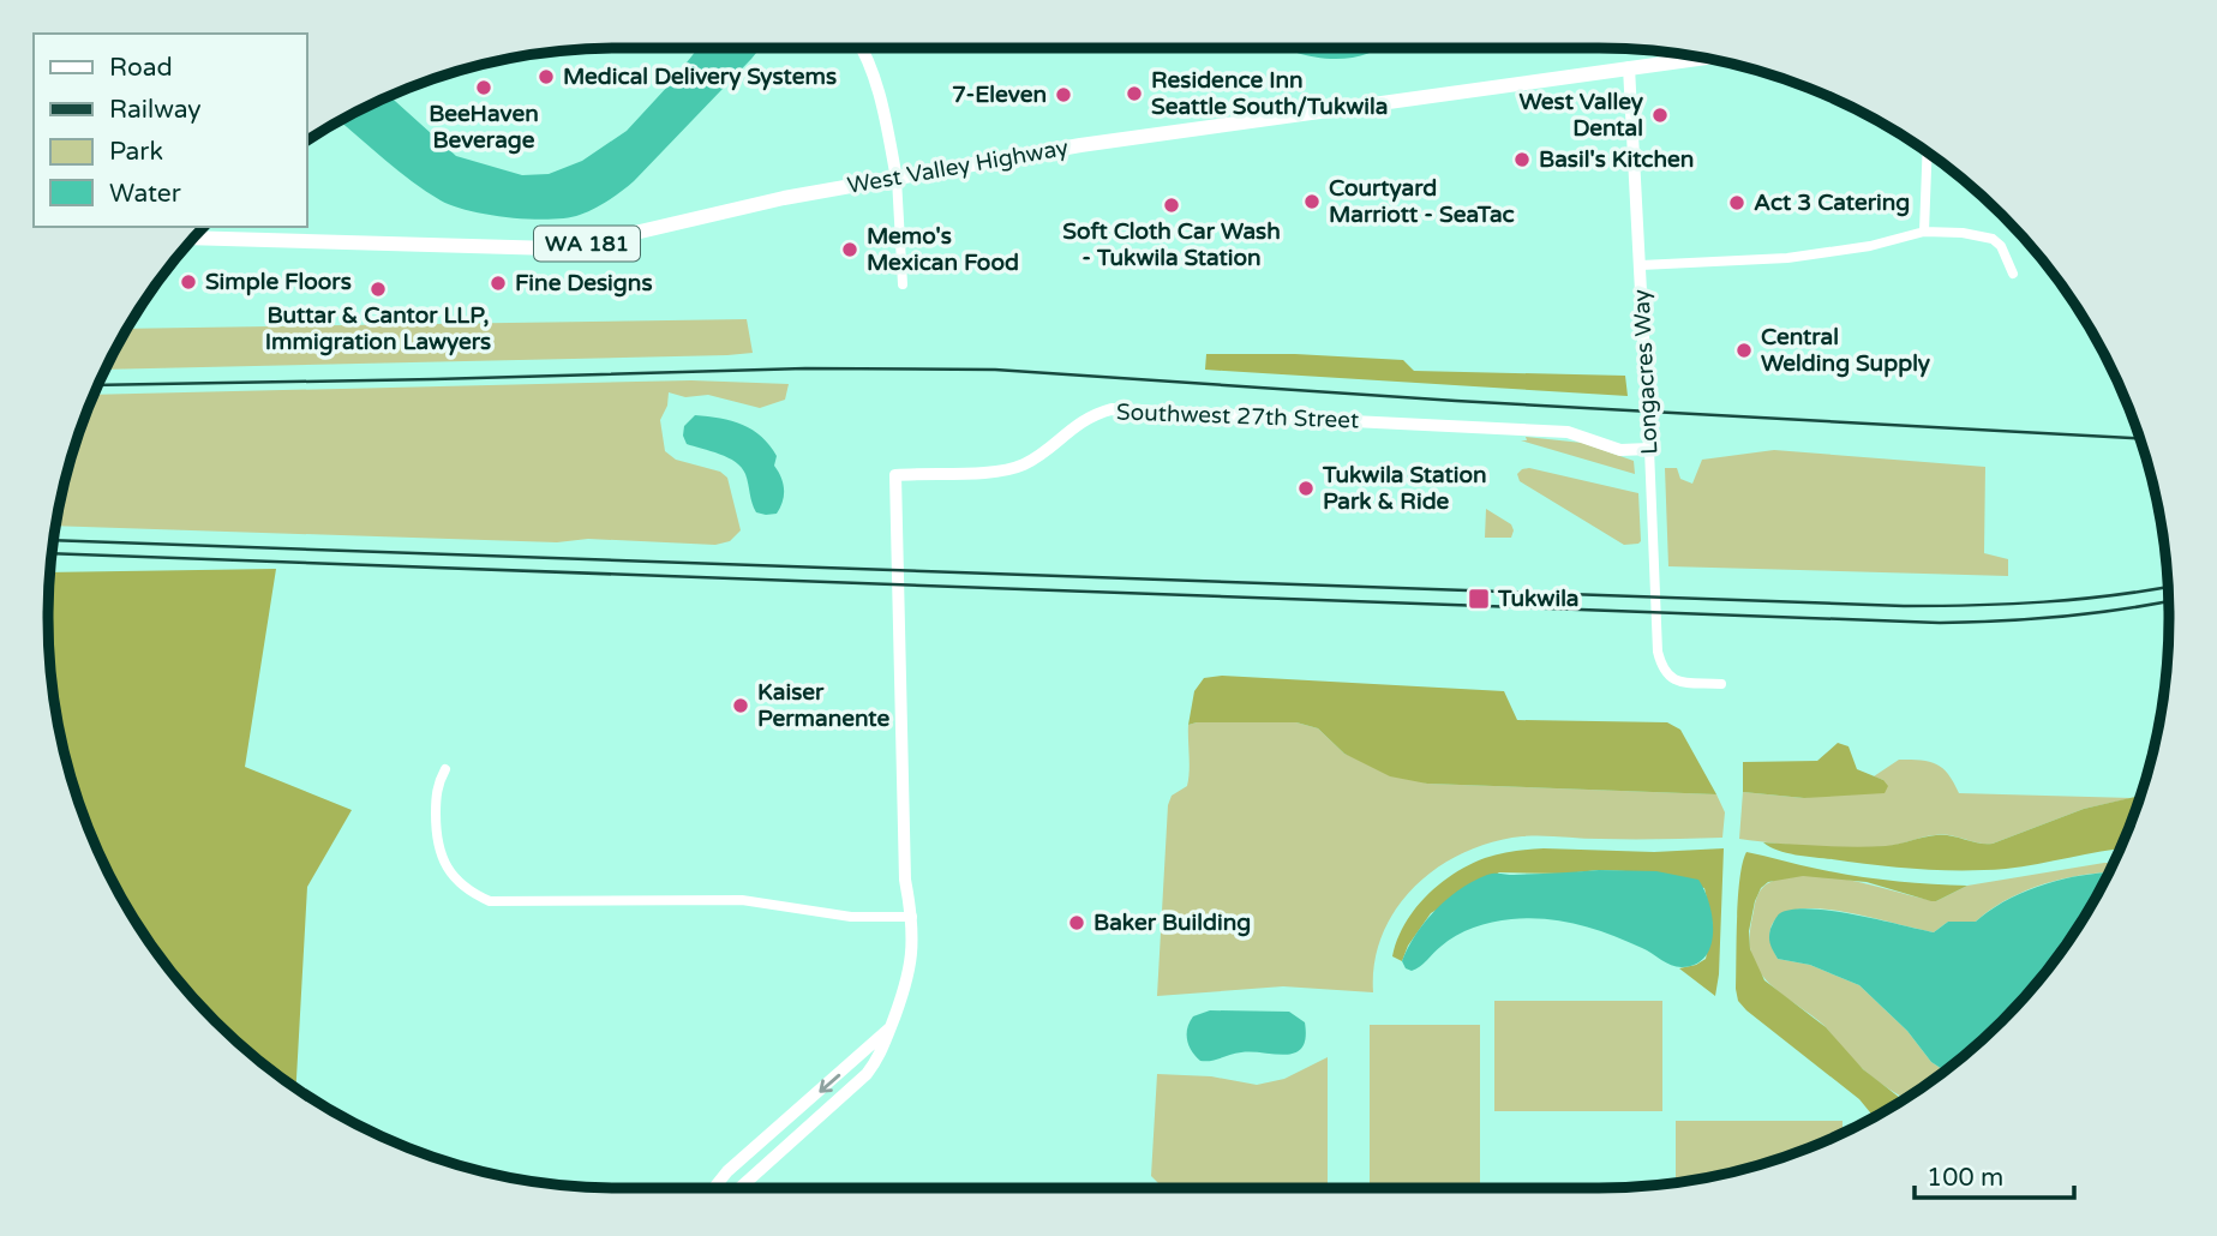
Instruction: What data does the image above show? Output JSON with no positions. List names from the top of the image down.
{
  "streets": {
    "main road": ["West Valley Highway", "WA 181"],
    "street": ["Longacres Way", "Southwest 27th Street"]
  },
  "crossings": [
    ["West Valley Highway", "Longacres Way"],
    ["Longacres Way", "Southwest 27th Street"]
  ],
  "places": {
    "other": [
      "Medical Delivery Systems",
      "BeeHaven Beverage",
      "Residence Inn Seattle South/Tukwila",
      "7-Eleven",
      "West Valley Dental",
      "Basil's Kitchen",
      "Courtyard Marriott - SeaTac",
      "Act 3 Catering",
      "Soft Cloth Car Wash - Tukwila Station",
      "Memo's Mexican Food",
      "Simple Floors",
      "Fine Designs",
      "Buttar & Cantor LLP, Immigration Lawyers",
      "Central Welding Supply",
      "Tukwila Station Park & Ride",
      "Kaiser Permanente",
      "Baker Building"
    ],
    "transit": ["Tukwila"]
  },
  "legend": [
    "Road",
    "Railway",
    "Park",
    "Water"
  ],
  "scale_bar": "100 m"
}
